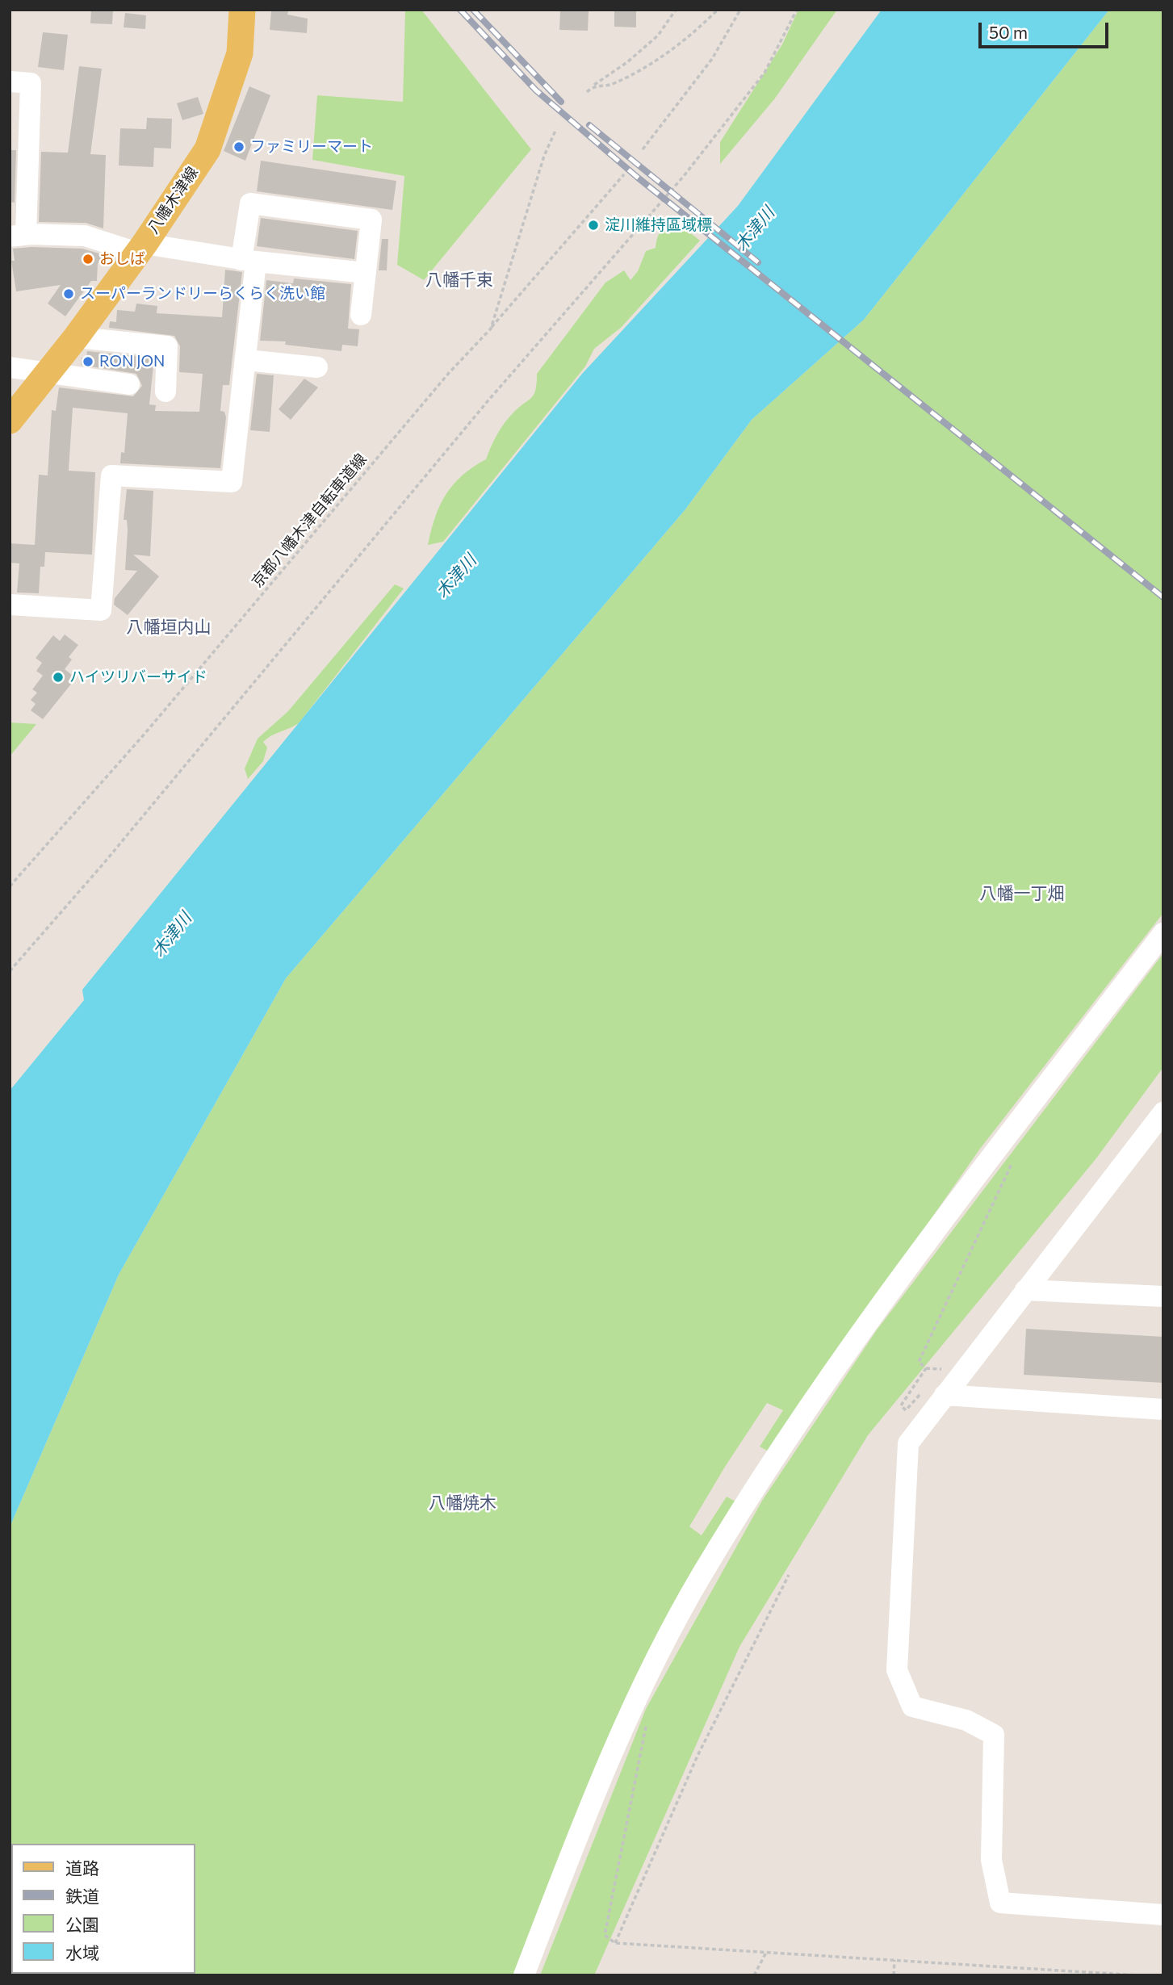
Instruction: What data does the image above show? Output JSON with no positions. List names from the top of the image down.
{
  "streets": {
    "main road": ["八幡木津線"],
    "path": ["京都八幡木津自転車道線"]
  },
  "districts": [
    "八幡千束",
    "八幡垣内山",
    "八幡一丁畑",
    "八幡焼木"
  ],
  "water": ["木津川"],
  "places": [
    "ファミリーマート",
    "淀川維持區域標",
    "おしば",
    "スーパーランドリーらくらく洗い館",
    "RON JON",
    "ハイツリバーサイド"
  ],
  "legend": [
    "道路",
    "鉄道",
    "公園",
    "水域"
  ],
  "scale_bar": "50 m"
}
